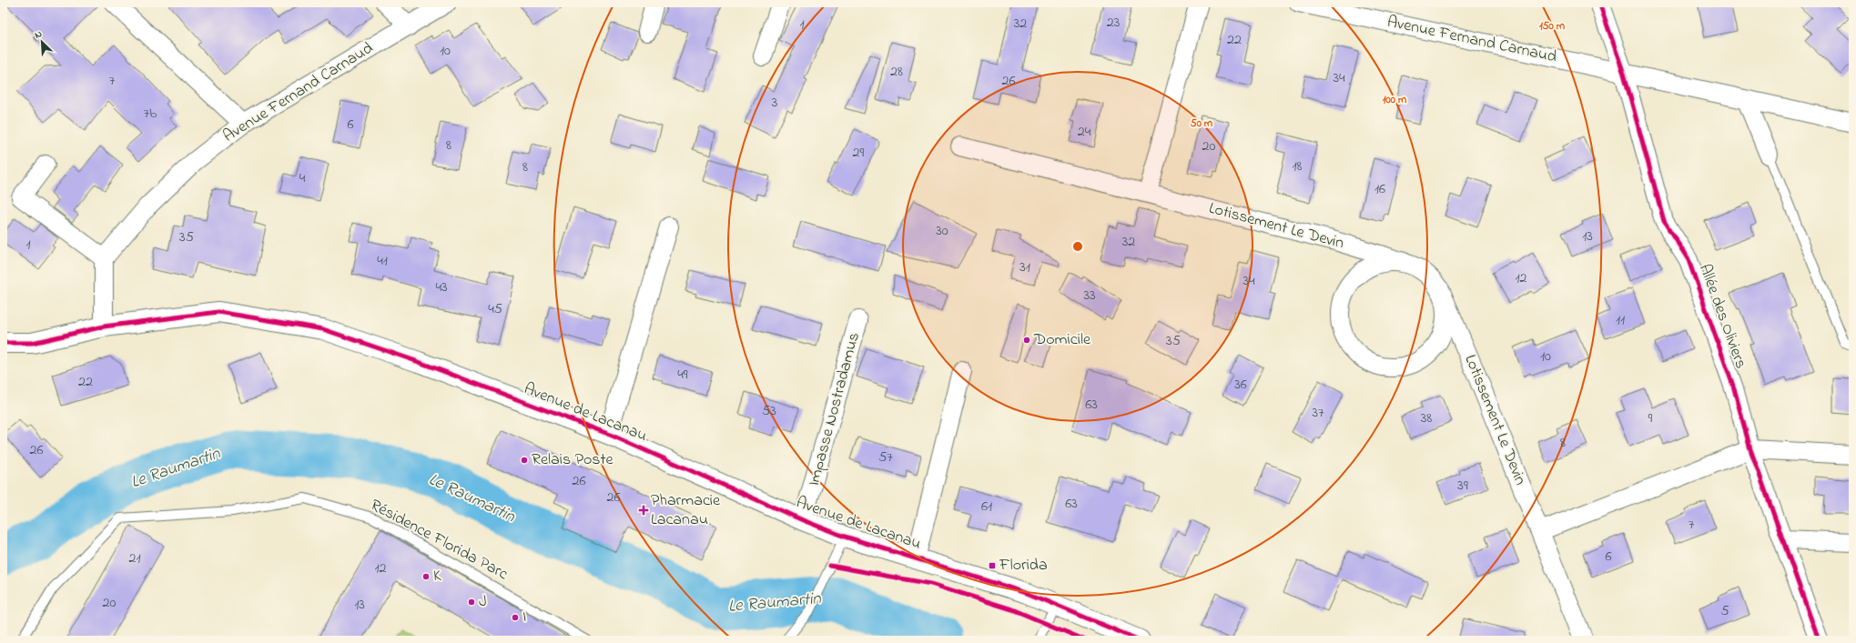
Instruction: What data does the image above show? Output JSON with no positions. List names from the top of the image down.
{
  "streets": {
    "street": [
      "Avenue Fernand Carnaud",
      "Lotissement Le Devin",
      "Allée des Oliviers",
      "Impasse Nostradamus",
      "Avenue de Lacanau"
    ],
    "lane": ["Résidence Florida Parc"]
  },
  "crossings": [
    ["Avenue Fernand Carnaud", "Allée des Oliviers"],
    ["Impasse Nostradamus", "Avenue de Lacanau"]
  ],
  "water": ["Le Raumartin"],
  "places": {
    "other": [
      "Domicile",
      "Relais Poste",
      "K",
      "J",
      "I"
    ],
    "health": ["Pharmacie Lacanau"],
    "transit": ["Florida"]
  },
  "house_numbers": [
    "23",
    "32",
    "1",
    "22",
    "10",
    "28",
    "34",
    "7",
    "26",
    "3",
    "7b",
    "6",
    "24",
    "8",
    "20",
    "29",
    "18",
    "8",
    "4",
    "16",
    "30",
    "13",
    "35",
    "32",
    "1",
    "41",
    "31",
    "12",
    "34",
    "43",
    "33",
    "45",
    "11",
    "35",
    "10",
    "49",
    "22",
    "36",
    "63",
    "53",
    "37",
    "38",
    "9",
    "8",
    "26",
    "57",
    "26",
    "39",
    "26",
    "63",
    "61",
    "7",
    "6",
    "21",
    "12",
    "20",
    "13",
    "5"
  ],
  "north": "top left",
  "rings": ["150 m", "100 m", "50 m"]
}
